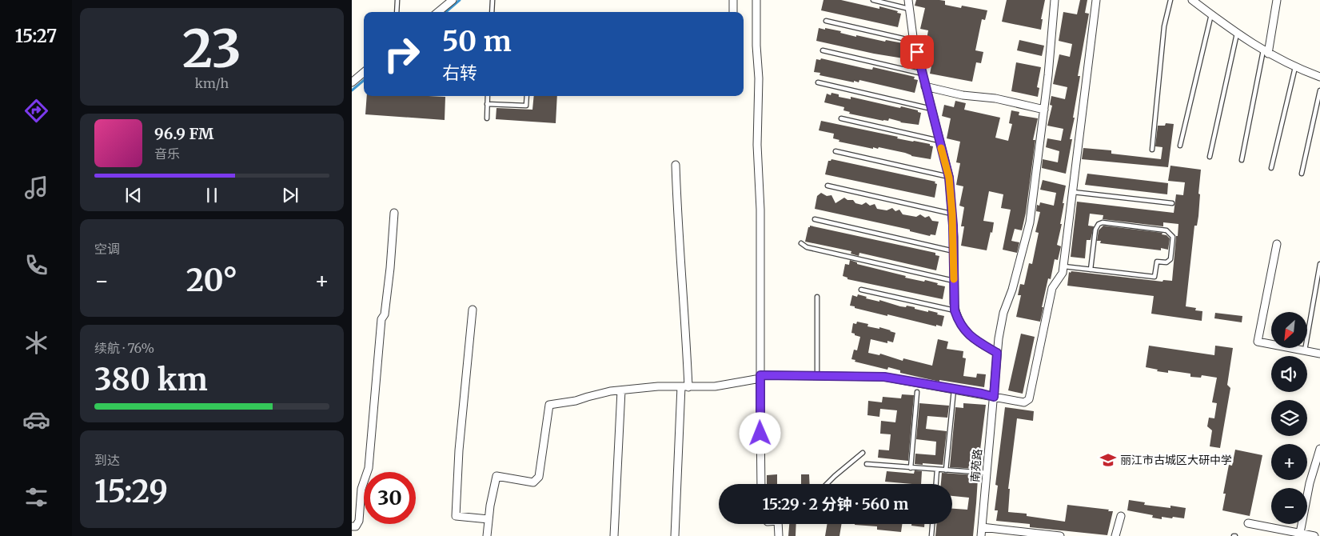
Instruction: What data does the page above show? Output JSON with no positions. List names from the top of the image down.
{
  "streets": {
    "street": ["南苑路"]
  },
  "places": {
    "school or university": ["丽江市古城区大研中学"]
  },
  "north": "bottom left",
  "page": {
    "tabs": "15:27",
    "tile": [
      ["23", "km/h"],
      "空调",
      ["续航 · 76%", "380 km"],
      ["到达", "15:29"]
    ],
    "turn": ["50 m", "右转"],
    "song": ["96.9 FM", "音乐"],
    "heat": ["−", "20°", "+"],
    "map_buttons": ["+", "−"],
    "limit": "30",
    "trip": "15:29 · 2 分钟 · 560 m"
  }
}
